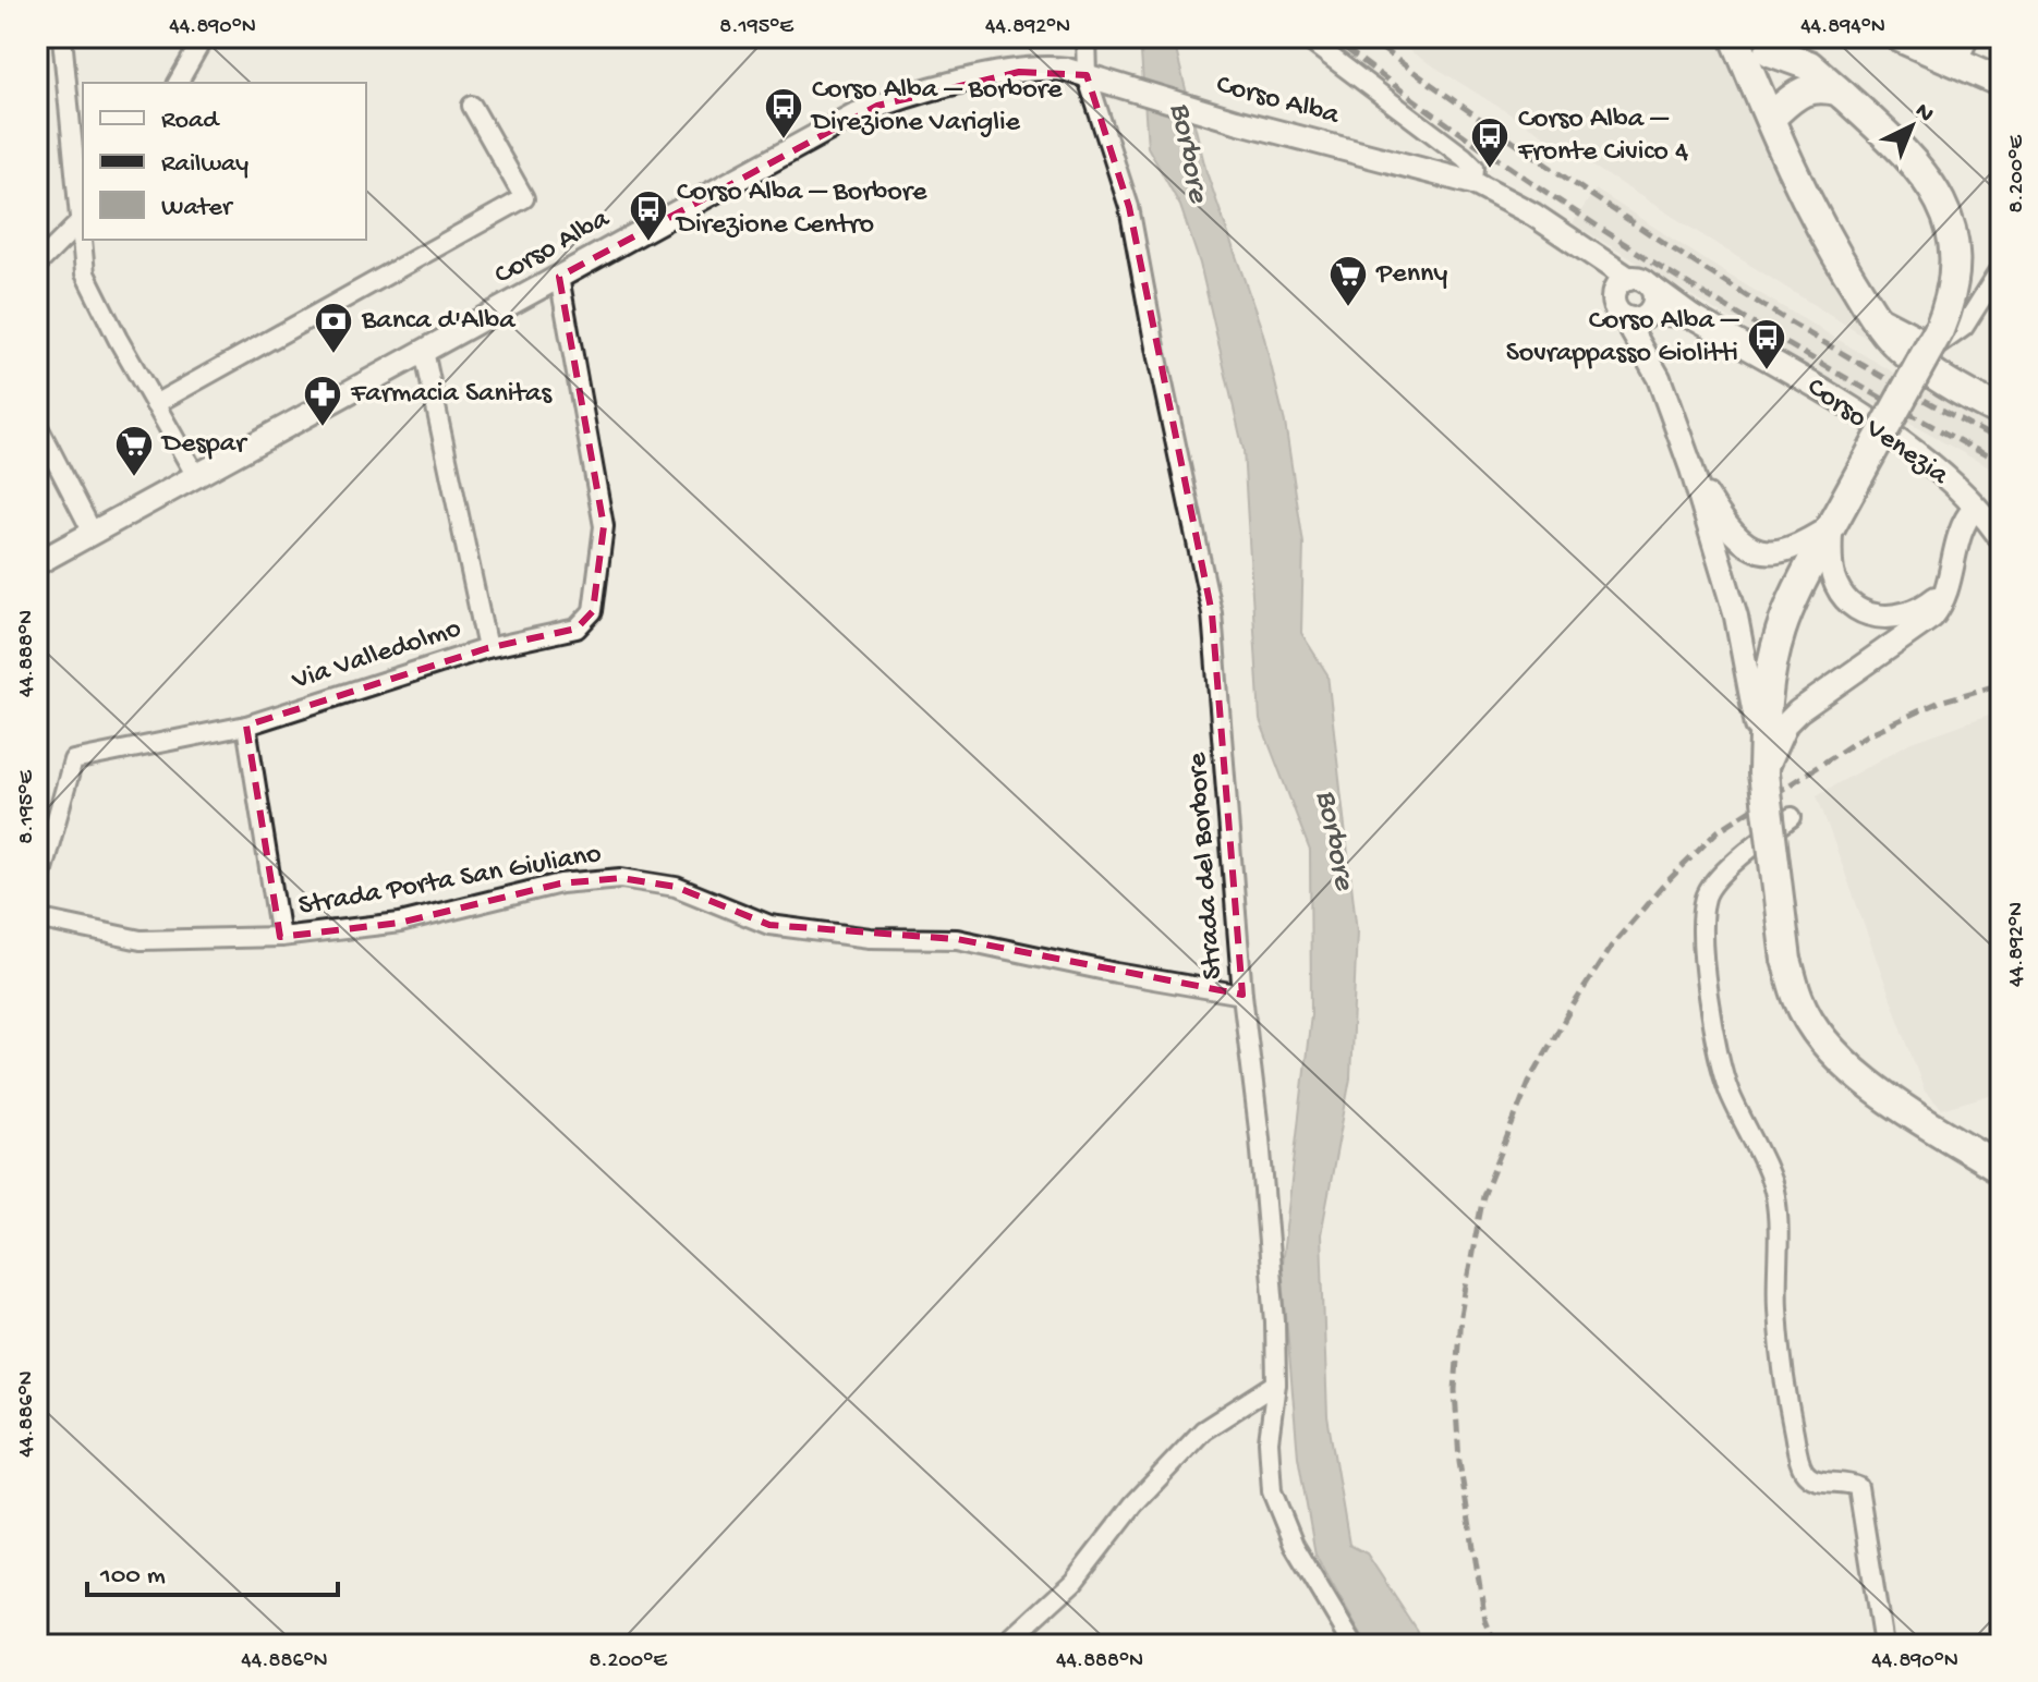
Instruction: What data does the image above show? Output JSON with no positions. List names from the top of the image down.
{
  "streets": {
    "street": [
      "Corso Alba",
      "Corso Venezia",
      "Via Valledolmo",
      "Strada del Borbore",
      "Strada Porta San Giuliano"
    ]
  },
  "crossings": [
    ["Corso Alba", "Corso Venezia"],
    ["Corso Alba", "Via Valledolmo"],
    ["Corso Alba", "Strada del Borbore"],
    ["Strada del Borbore", "Strada Porta San Giuliano"]
  ],
  "water": ["Borbore"],
  "places": {
    "bus stop": [
      "Corso Alba – Borbore Direzione Variglie",
      "Corso Alba – Fronte Civico 4",
      "Corso Alba – Borbore Direzione Centro",
      "Corso Alba – Sovrappasso Giolitti"
    ],
    "supermarket": ["Penny", "Despar"],
    "bank": ["Banca d'Alba"],
    "pharmacy": ["Farmacia Sanitas"]
  },
  "legend": ["Road", "Railway", "Water"],
  "scale_bar": "100 m",
  "north": "top right",
  "coordinates": [
    "44.890°N",
    "8.195°E",
    "44.892°N",
    "44.894°N",
    "8.200°E",
    "44.888°N",
    "44.886°N"
  ]
}
